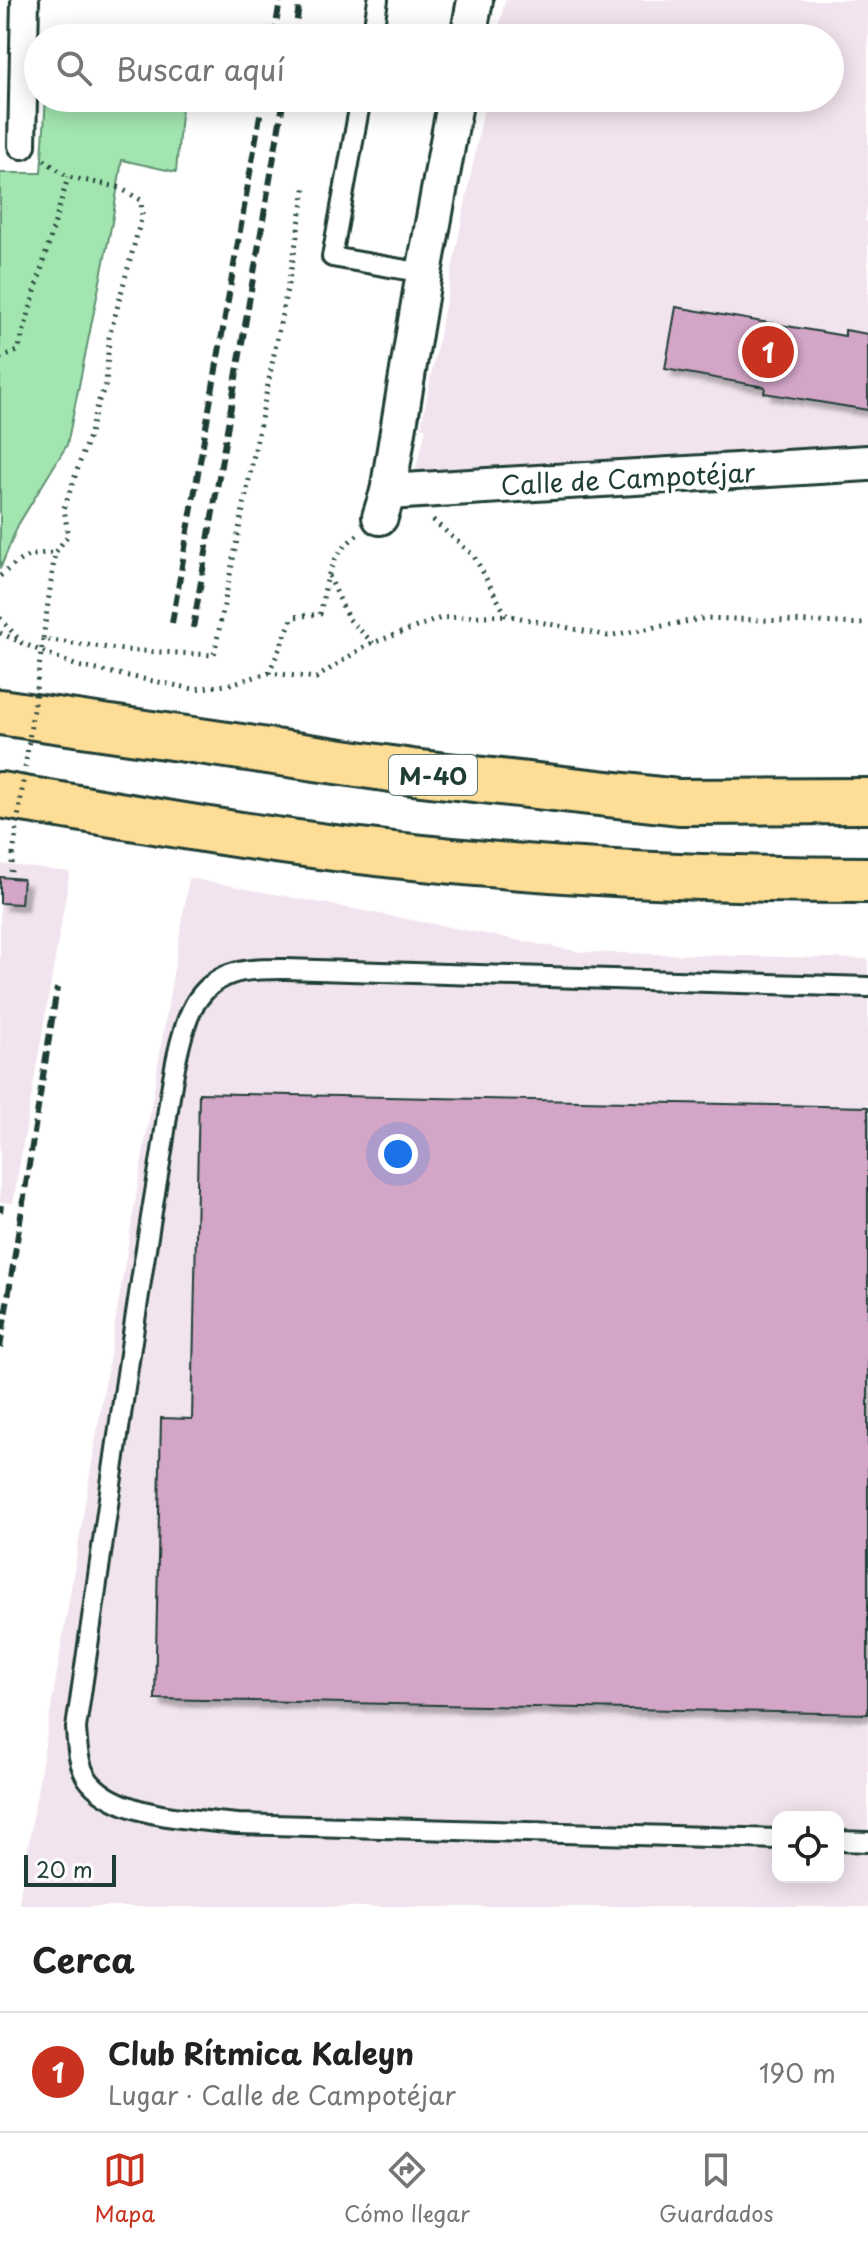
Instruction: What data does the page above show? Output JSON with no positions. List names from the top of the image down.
{
  "streets": {
    "highway": ["M-40"],
    "street": ["Calle de Campotéjar"]
  },
  "scale_bar": "20 m",
  "page": {
    "search": "Buscar aquí",
    "pins": "1",
    "scale": "20 m",
    "heading": "Cerca",
    "list": [
      {
        "mark": "1",
        "name": "Club Rítmica Kaleyn",
        "note": "Lugar · Calle de Campotéjar",
        "value": "190 m"
      }
    ],
    "nav": ["Mapa", "Cómo llegar", "Guardados"]
  }
}
